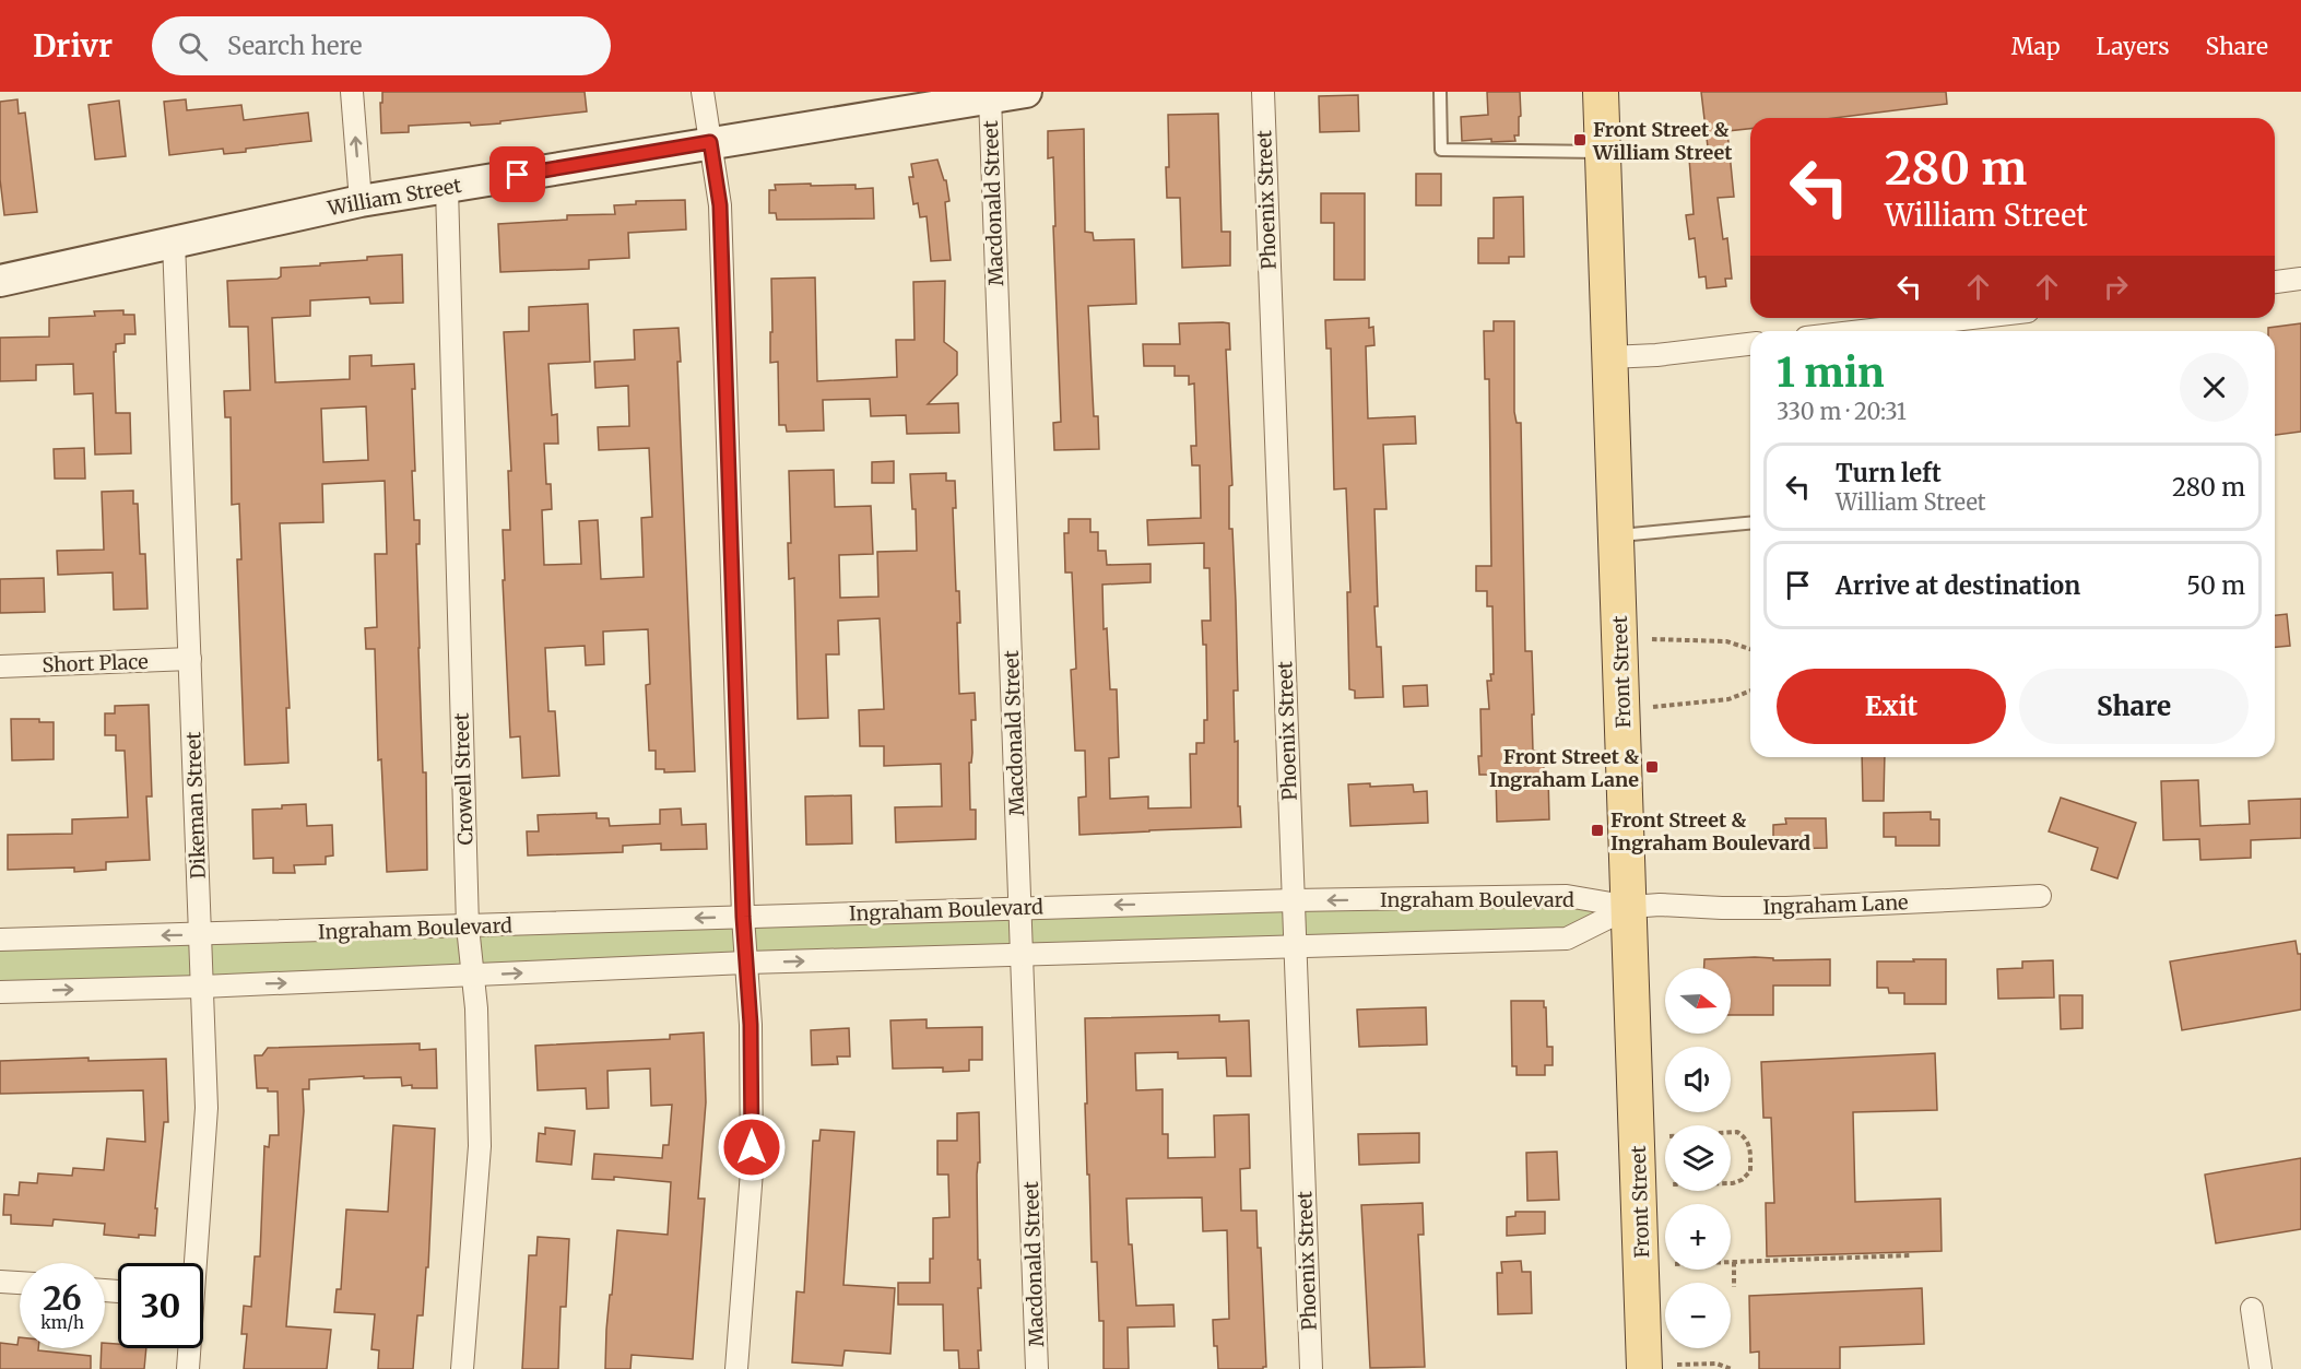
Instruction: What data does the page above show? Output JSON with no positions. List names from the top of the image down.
{
  "streets": {
    "main road": ["Front Street"],
    "street": [
      "William Street",
      "Phoenix Street",
      "Macdonald Street",
      "Short Place",
      "Crowell Street",
      "Dikeman Street",
      "Ingraham Boulevard",
      "Ingraham Lane"
    ]
  },
  "crossings": [
    ["William Street", "Macdonald Street"],
    ["William Street", "Crowell Street"],
    ["William Street", "Dikeman Street"],
    ["Phoenix Street", "Ingraham Boulevard"],
    ["Macdonald Street", "Ingraham Boulevard"],
    ["Short Place", "Dikeman Street"],
    ["Front Street", "Ingraham Boulevard"],
    ["Front Street", "Ingraham Lane"],
    ["Crowell Street", "Ingraham Boulevard"],
    ["Dikeman Street", "Ingraham Boulevard"],
    ["Ingraham Boulevard", "Ingraham Lane"]
  ],
  "places": {
    "transit": ["Front Street & William Street", "Front Street & Ingraham Lane", "Front Street & Ingraham Boulevard"]
  },
  "north": "right",
  "page": {
    "header": "Drivr",
    "search": "Search here",
    "nav": ["Map", "Layers", "Share"],
    "turn": ["280 m", "William Street"],
    "heading": ["1 min", "330 m · 20:31"],
    "list": [
      {
        "name": "Turn left",
        "note": "William Street",
        "value": "280 m"
      },
      {
        "name": "Arrive at destination",
        "value": "50 m"
      }
    ],
    "buttons": ["Exit", "Share"],
    "map_buttons": ["+", "−"],
    "speed": "26 km/h",
    "limit": "30"
  }
}
